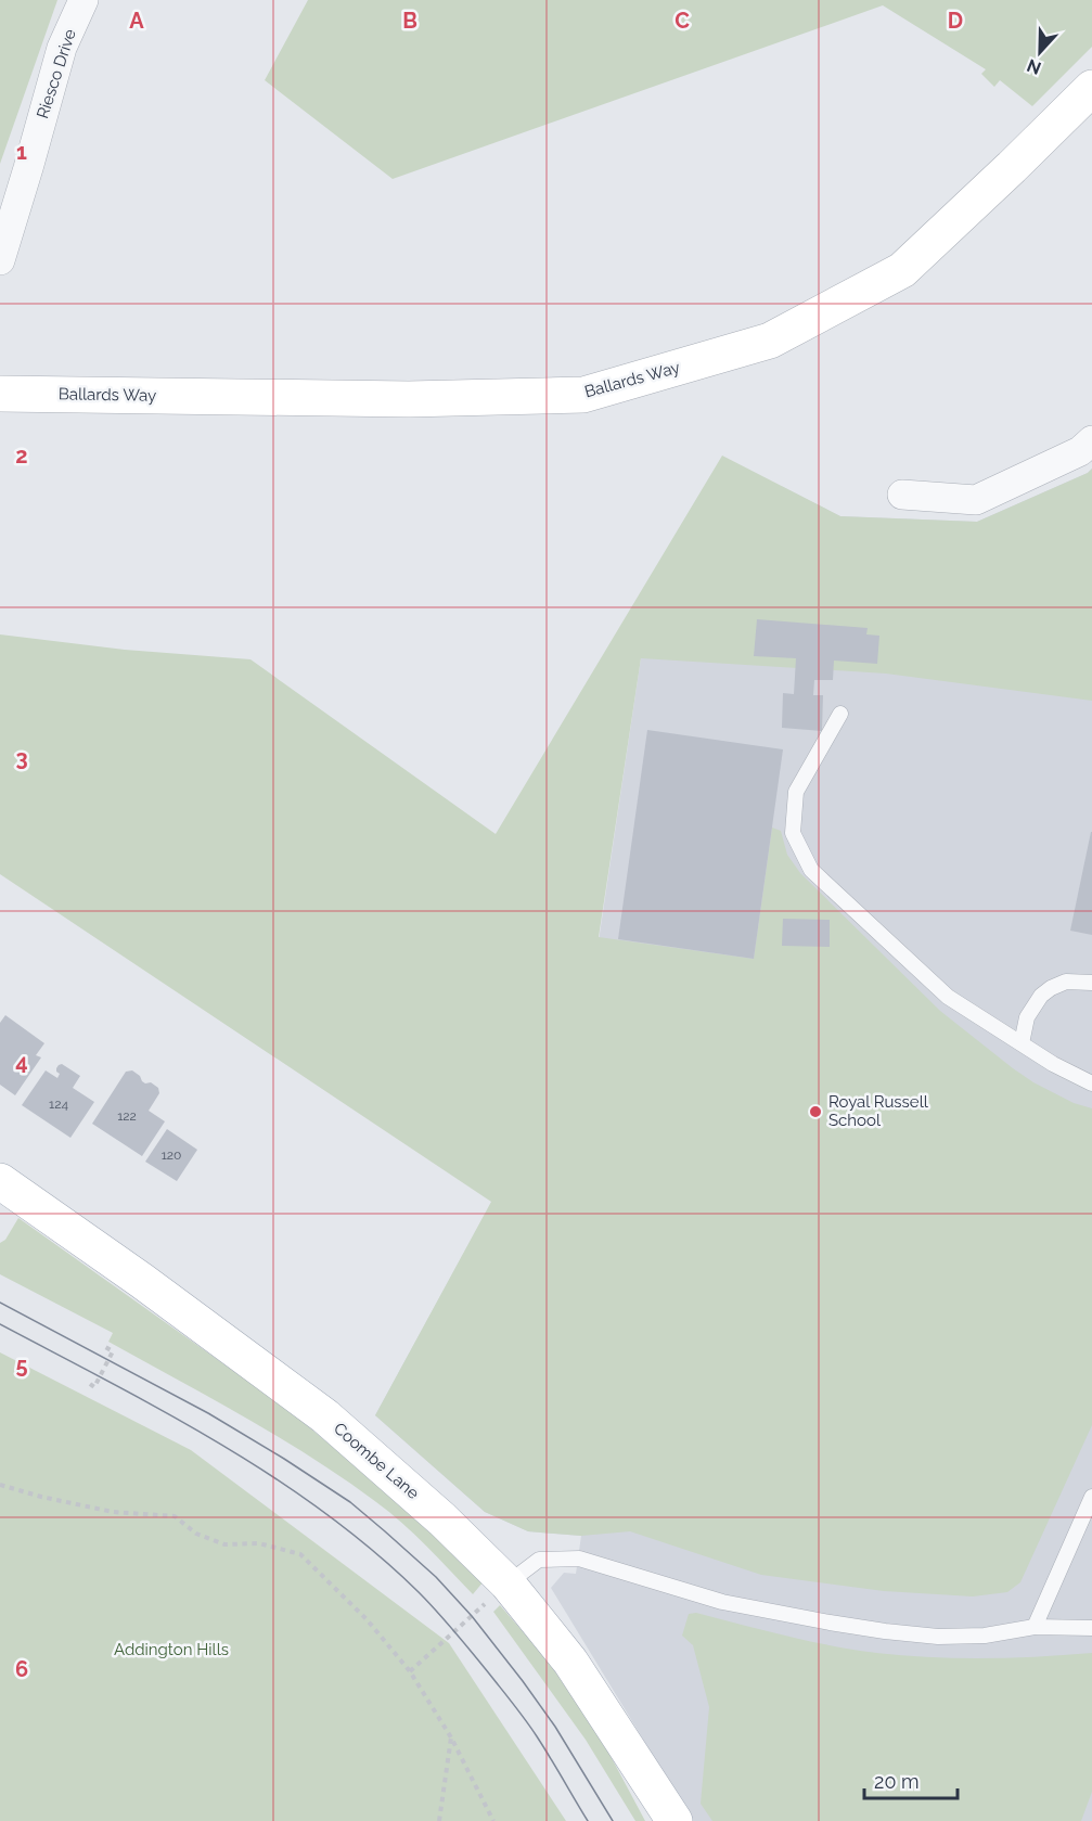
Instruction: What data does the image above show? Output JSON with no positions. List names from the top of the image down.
{
  "streets": {
    "street": ["Riesco Drive", "Ballards Way", "Coombe Lane"]
  },
  "parks": ["Addington Hills"],
  "places": ["Royal Russell School"],
  "house_numbers": ["124", "122", "120"],
  "scale_bar": "20 m",
  "north": "bottom",
  "grid": {
    "columns": [
      "A",
      "B",
      "C",
      "D"
    ],
    "rows": [
      "1",
      "2",
      "3",
      "4",
      "5",
      "6"
    ]
  }
}
